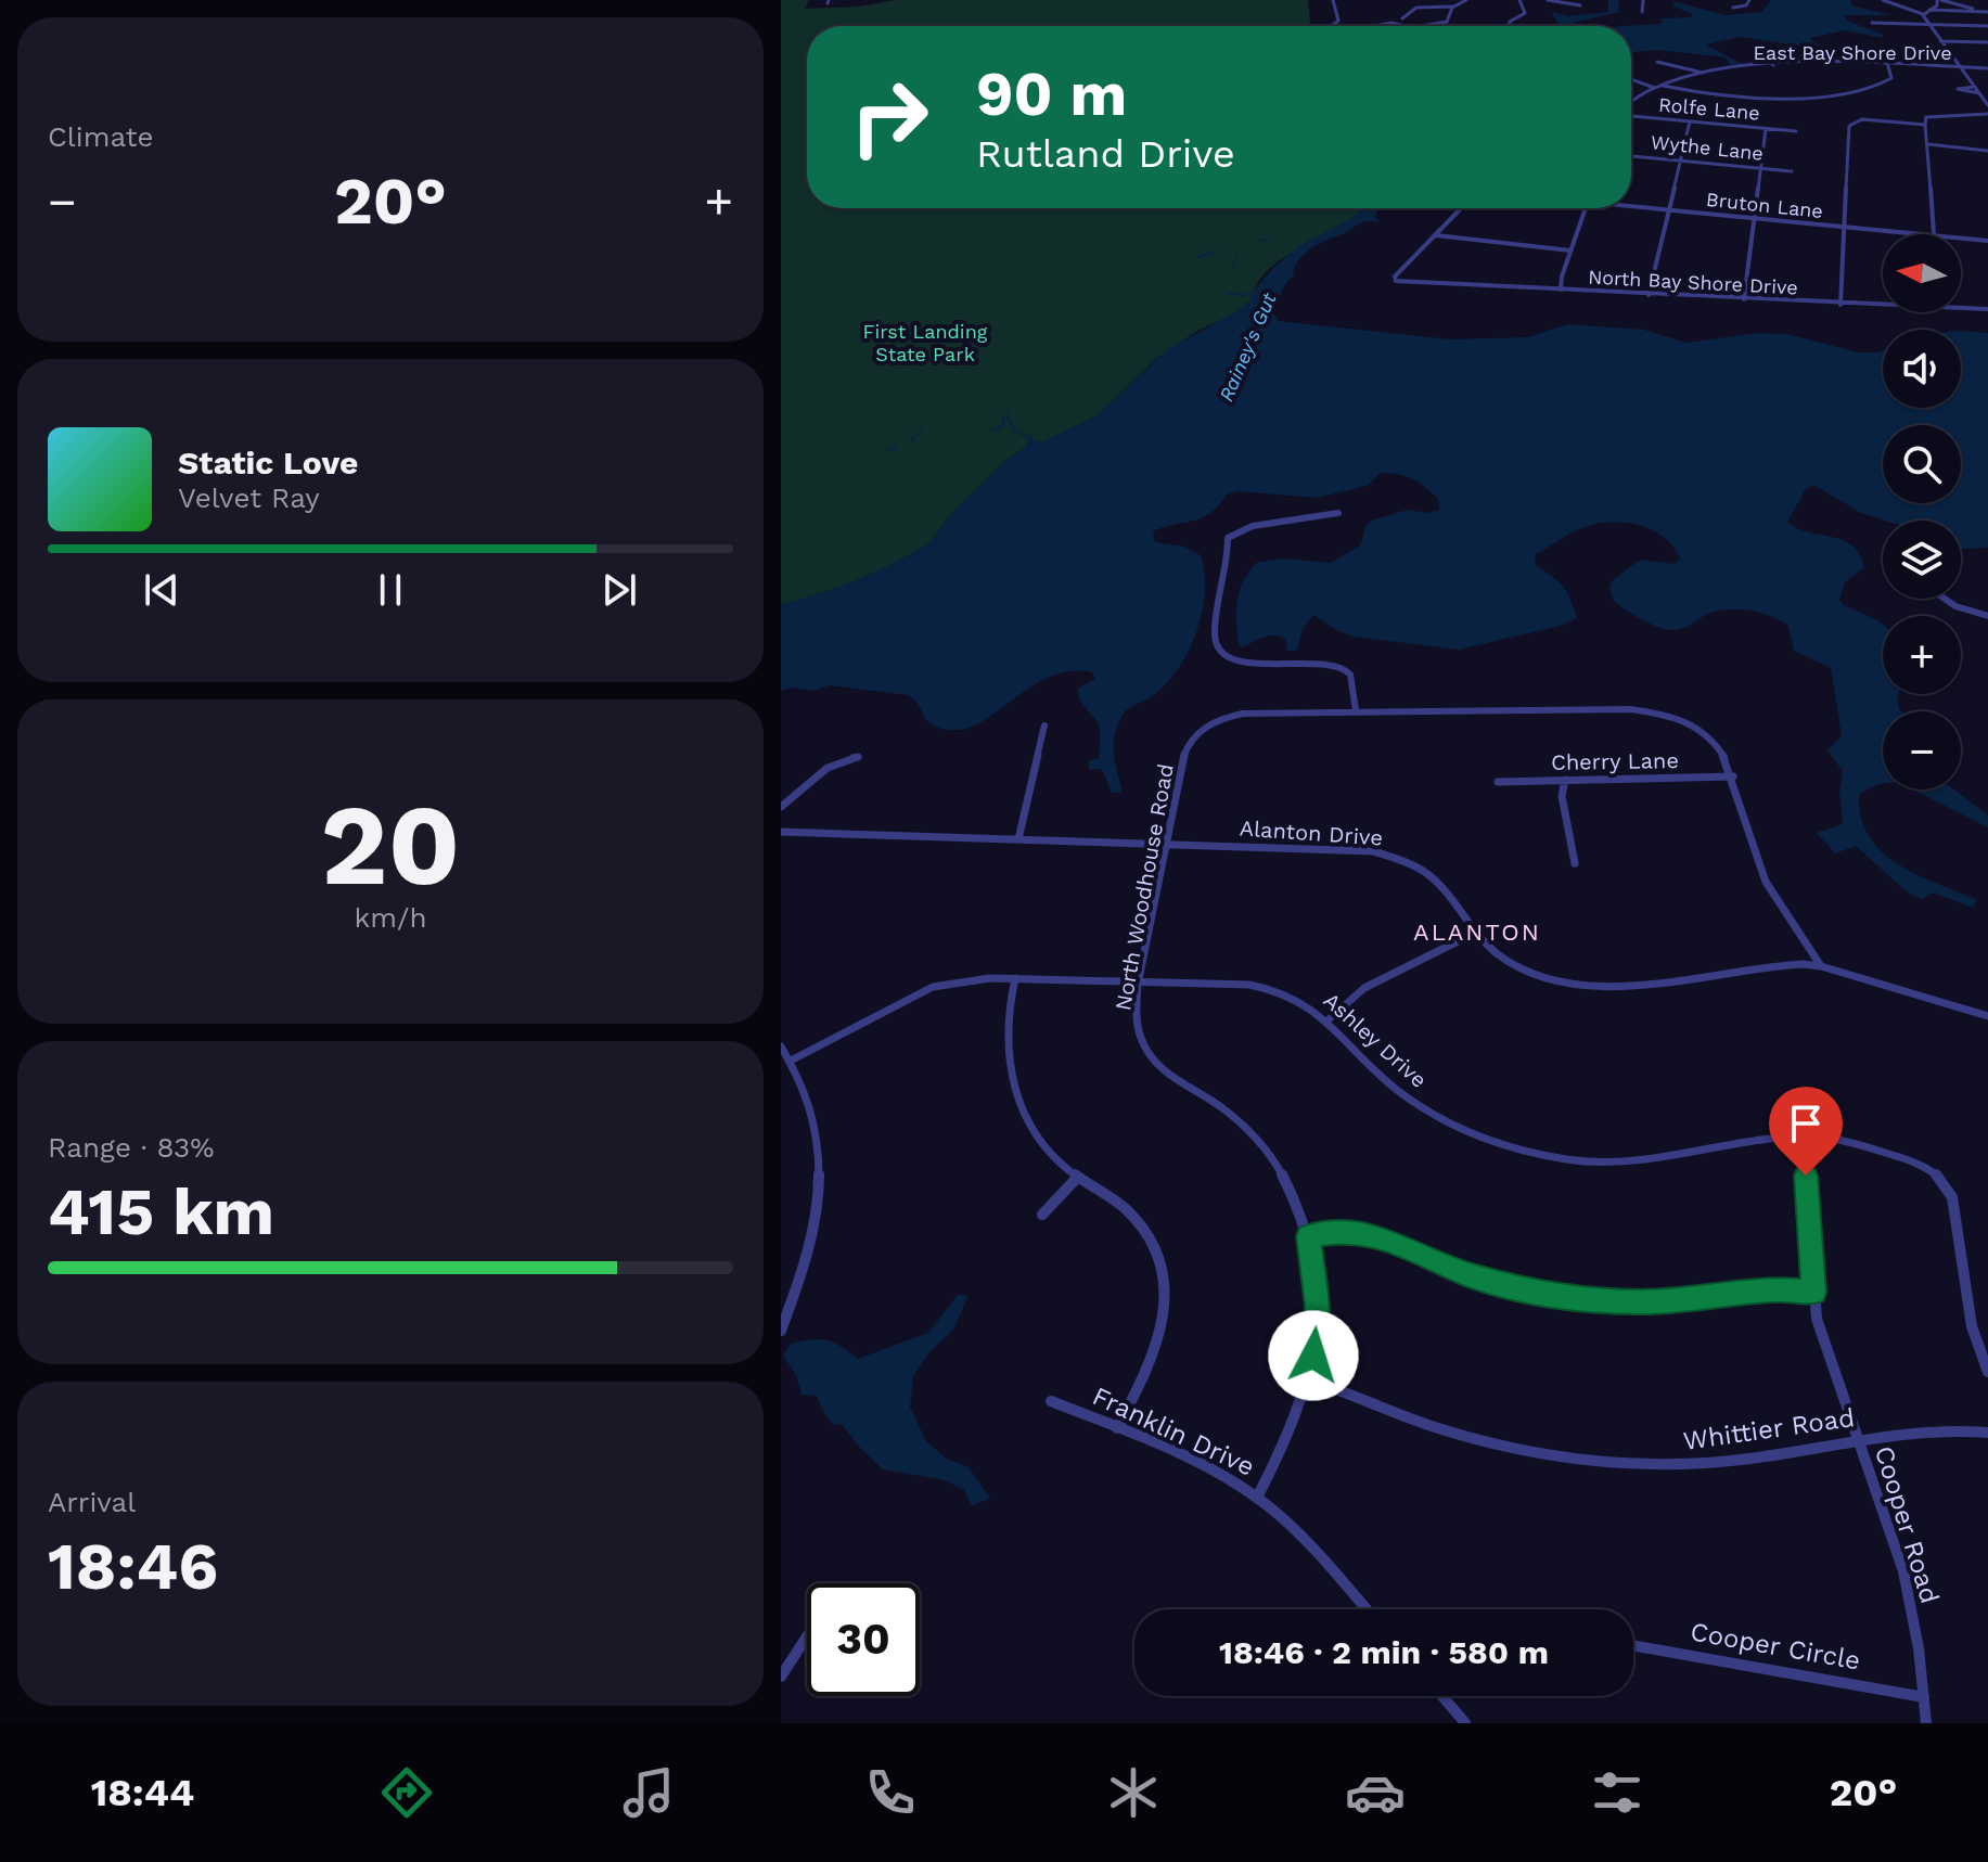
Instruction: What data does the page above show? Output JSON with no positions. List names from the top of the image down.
{
  "streets": {
    "street": [
      "East Bay Shore Drive",
      "Rolfe Lane",
      "Wythe Lane",
      "Bruton Lane",
      "North Bay Shore Drive",
      "Cherry Lane",
      "Alanton Drive",
      "North Woodhouse Road",
      "Ashley Drive",
      "Whittier Road",
      "Franklin Drive",
      "Cooper Road",
      "Cooper Circle"
    ]
  },
  "crossings": [
    ["Cherry Lane", "North Woodhouse Road"],
    ["Alanton Drive", "North Woodhouse Road"],
    ["North Woodhouse Road", "Ashley Drive"],
    ["North Woodhouse Road", "Whittier Road"],
    ["North Woodhouse Road", "Franklin Drive"],
    ["Ashley Drive", "Cooper Road"],
    ["Whittier Road", "Cooper Road"],
    ["Cooper Road", "Cooper Circle"]
  ],
  "districts": ["ALANTON"],
  "water": ["Rainey's Gut"],
  "parks": ["First Landing State Park"],
  "north": "left",
  "page": {
    "tile": [
      "Climate",
      ["20", "km/h"],
      ["Range · 83%", "415 km"],
      ["Arrival", "18:46"]
    ],
    "turn": ["90 m", "Rutland Drive"],
    "heat": ["−", "20°", "+"],
    "map_buttons": ["+", "−"],
    "song": ["Static Love", "Velvet Ray"],
    "limit": "30",
    "trip": "18:46 · 2 min · 580 m",
    "tabs": ["18:44", "20°"]
  }
}
